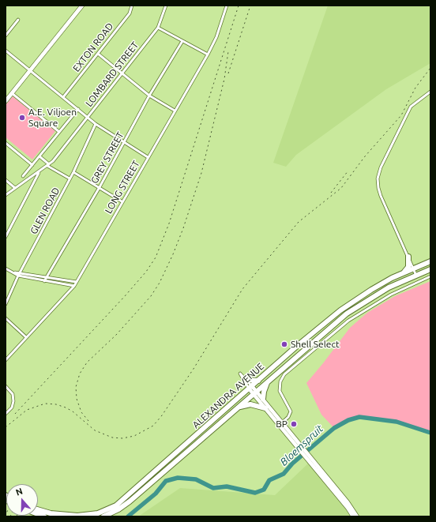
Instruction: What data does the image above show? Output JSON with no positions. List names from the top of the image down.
{
  "streets": {
    "highway": ["ALEXANDRA AVENUE"],
    "street": [
      "EXTON ROAD",
      "LOMBARD STREET",
      "GREY STREET",
      "LONG STREET",
      "GLEN ROAD"
    ]
  },
  "water": ["Bloemspruit"],
  "places": ["A.E. Viljoen Square", "Shell Select", "BP"],
  "north": "top"
}
